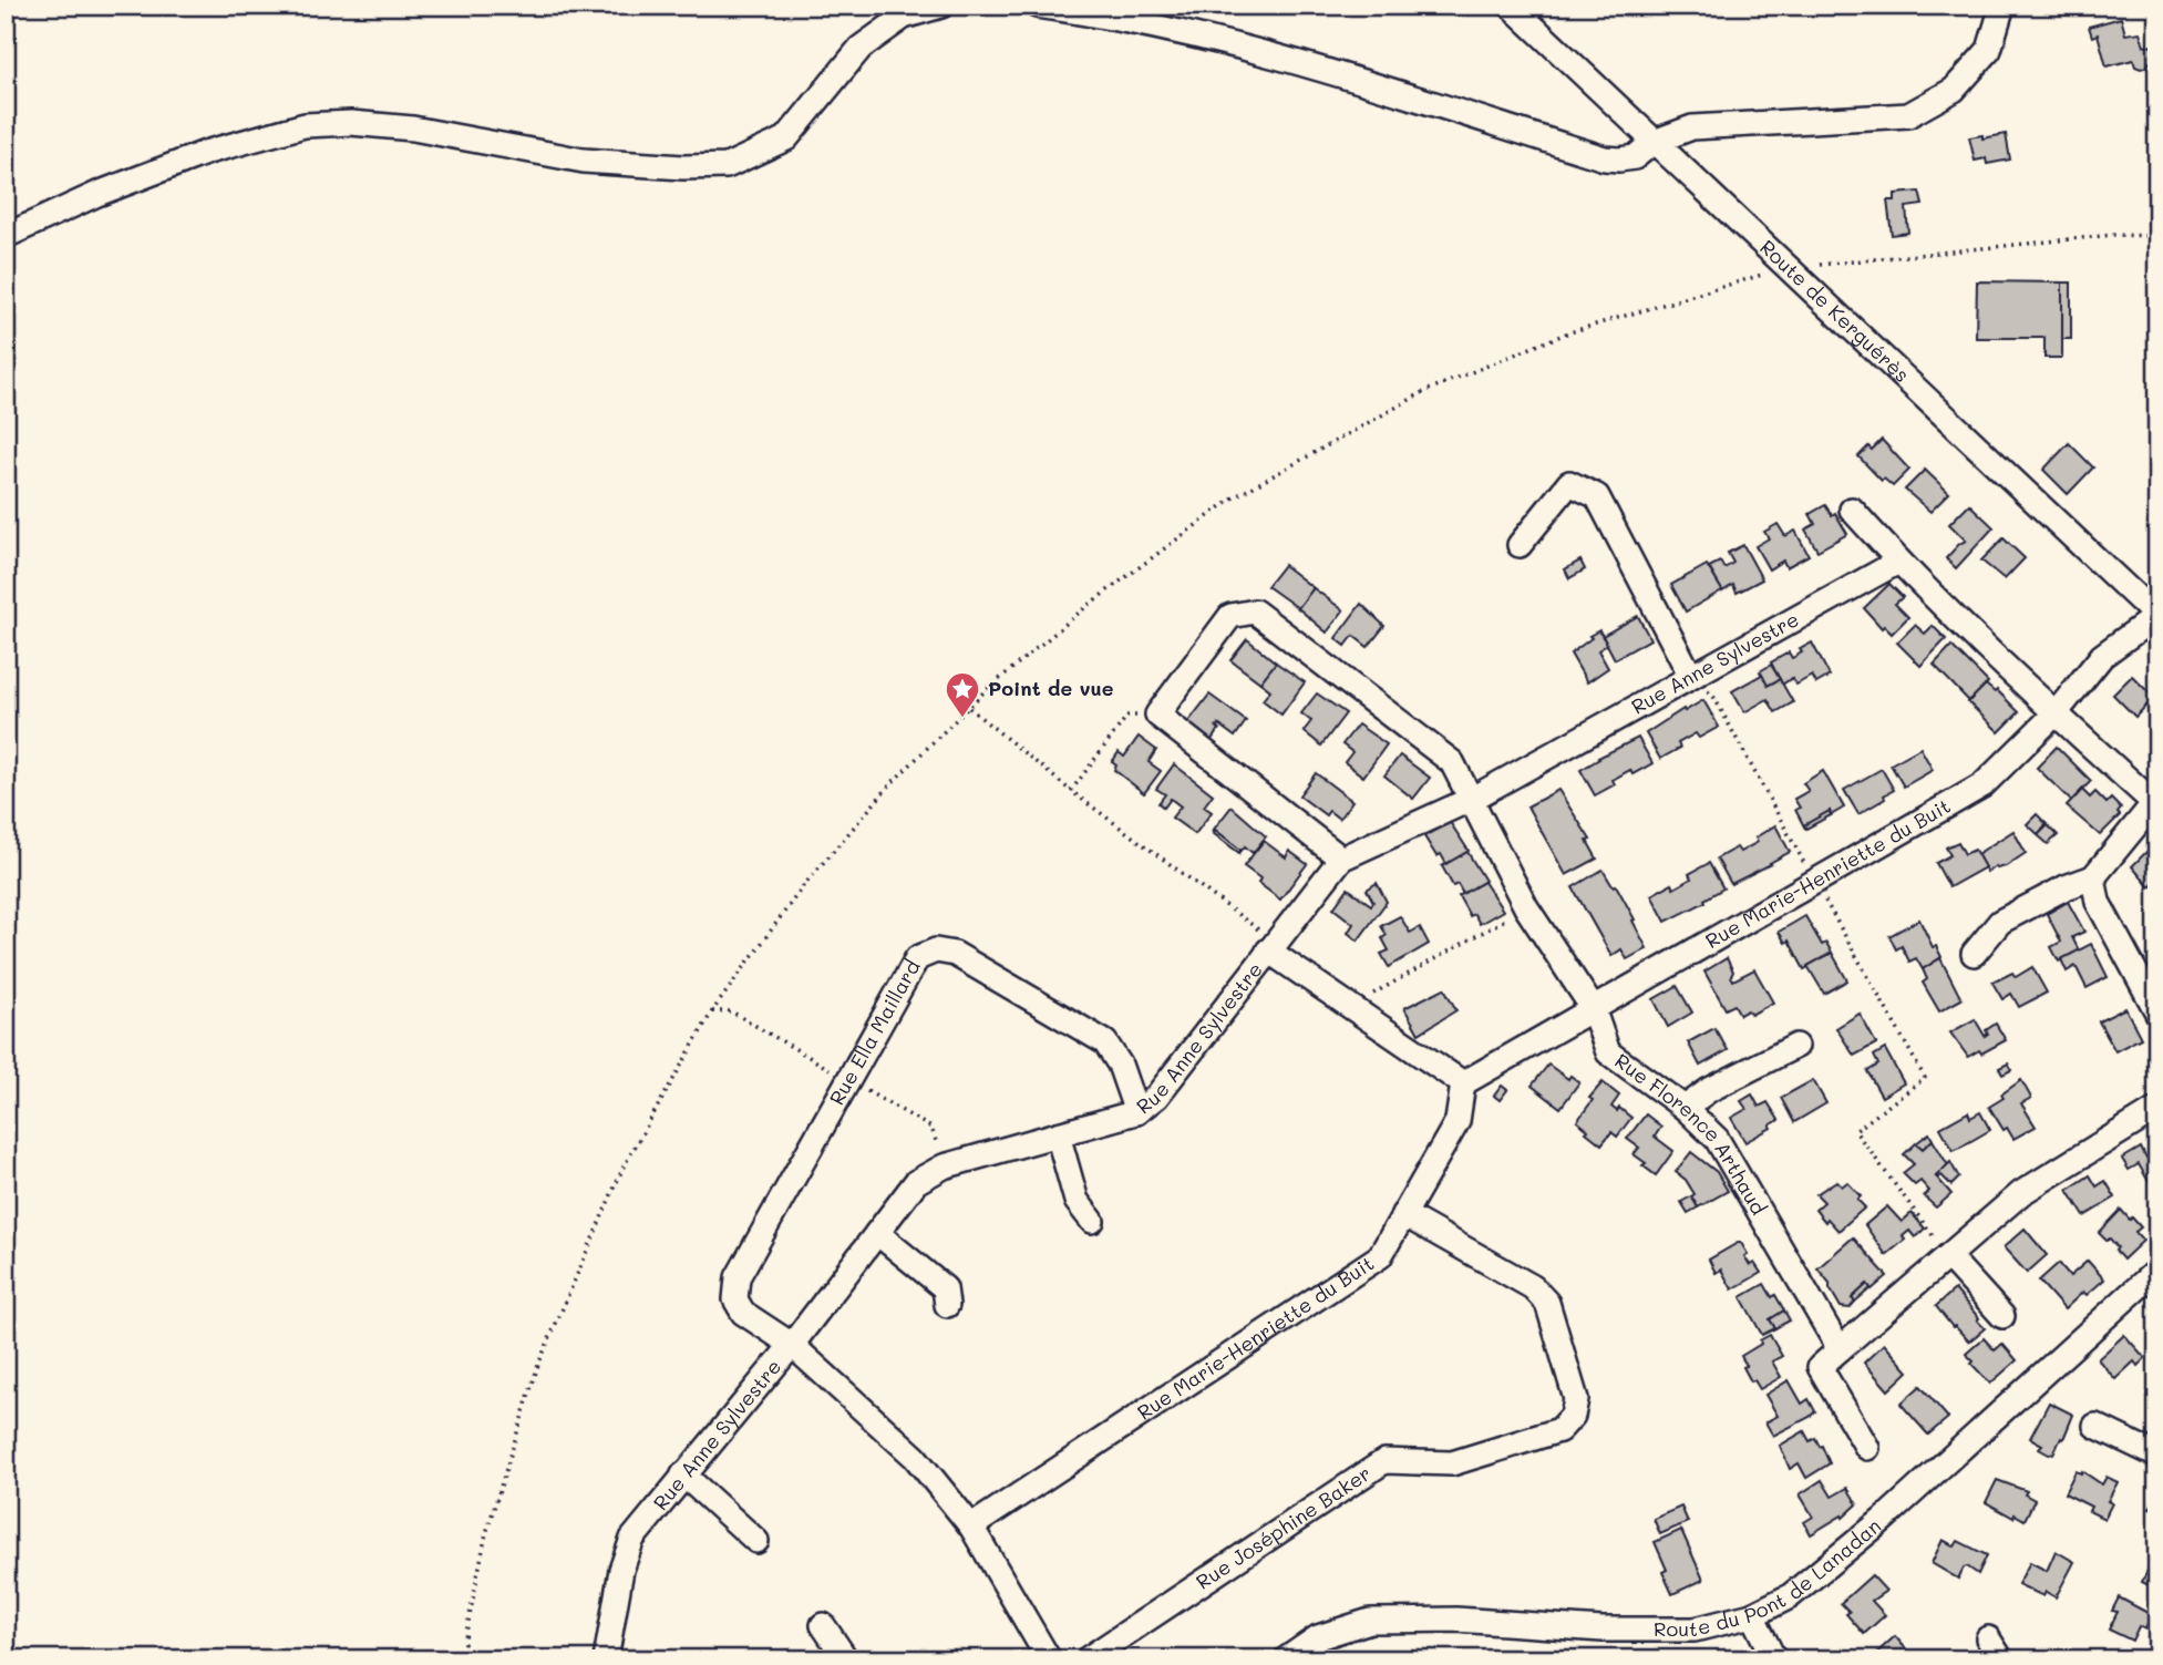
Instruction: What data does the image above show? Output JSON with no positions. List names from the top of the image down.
{
  "streets": {
    "street": [
      "Route de Kerguérès",
      "Rue Anne Sylvestre",
      "Rue Marie-Henriette du Buit",
      "Rue Ella Maillard",
      "Rue Florence Arthaud",
      "Rue Joséphine Baker",
      "Route du Pont de Lanadan"
    ]
  },
  "crossings": [
    ["Route de Kerguérès", "Rue Marie-Henriette du Buit"],
    ["Rue Anne Sylvestre", "Rue Ella Maillard"],
    ["Rue Anne Sylvestre", "Rue Florence Arthaud"],
    ["Rue Marie-Henriette du Buit", "Rue Ella Maillard"],
    ["Rue Marie-Henriette du Buit", "Rue Florence Arthaud"],
    ["Rue Marie-Henriette du Buit", "Rue Joséphine Baker"]
  ],
  "places": {
    "place": ["Point de vue"]
  }
}
